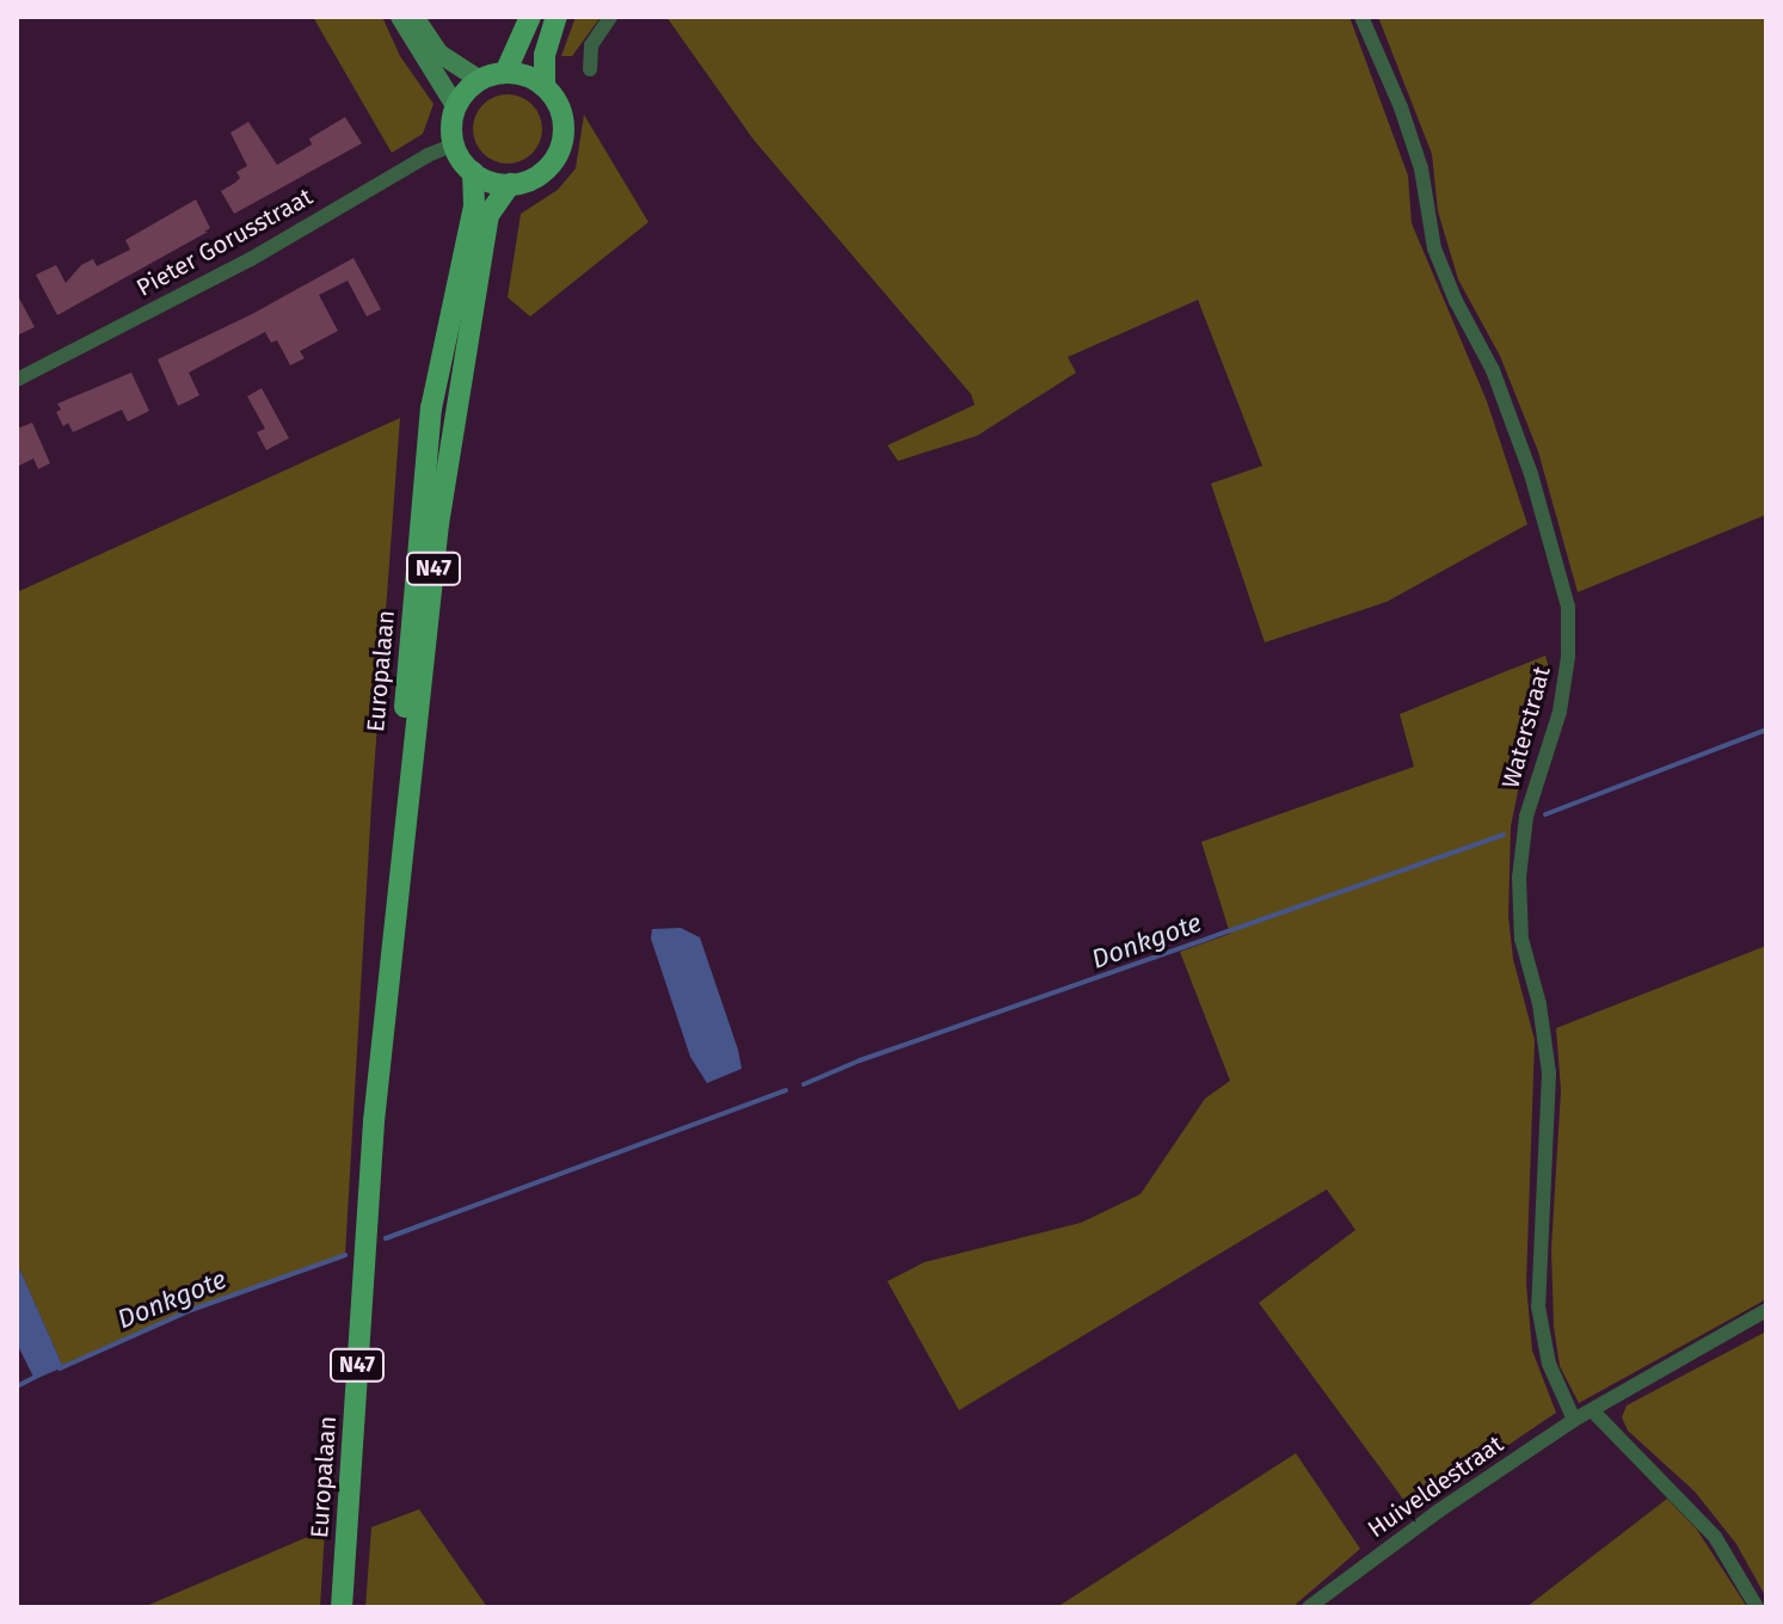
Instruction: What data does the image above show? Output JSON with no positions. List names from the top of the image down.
{
  "streets": {
    "main road": ["N47", "Europalaan"],
    "street": ["Pieter Gorusstraat", "Waterstraat", "Huiveldestraat"]
  },
  "crossings": [
    ["Pieter Gorusstraat", "Europalaan"],
    ["Waterstraat", "Huiveldestraat"]
  ],
  "water": ["Donkgote"]
}
